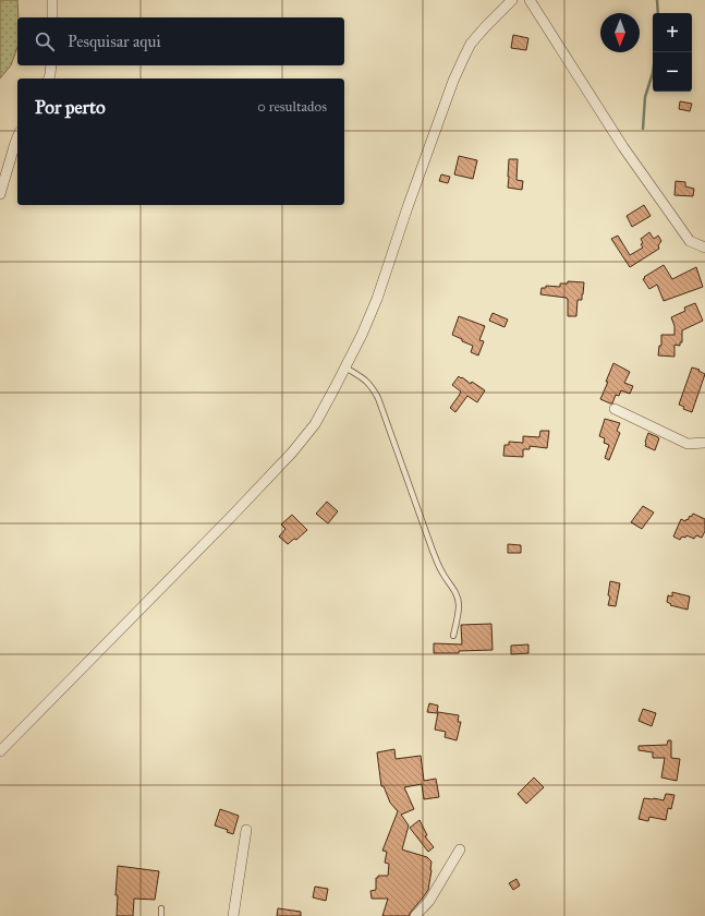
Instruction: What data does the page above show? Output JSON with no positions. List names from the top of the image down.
{
  "north": "bottom",
  "page": {
    "map_buttons": ["+", "−"],
    "search": "Pesquisar aqui",
    "heading": ["Por perto", "0 resultados"]
  }
}
